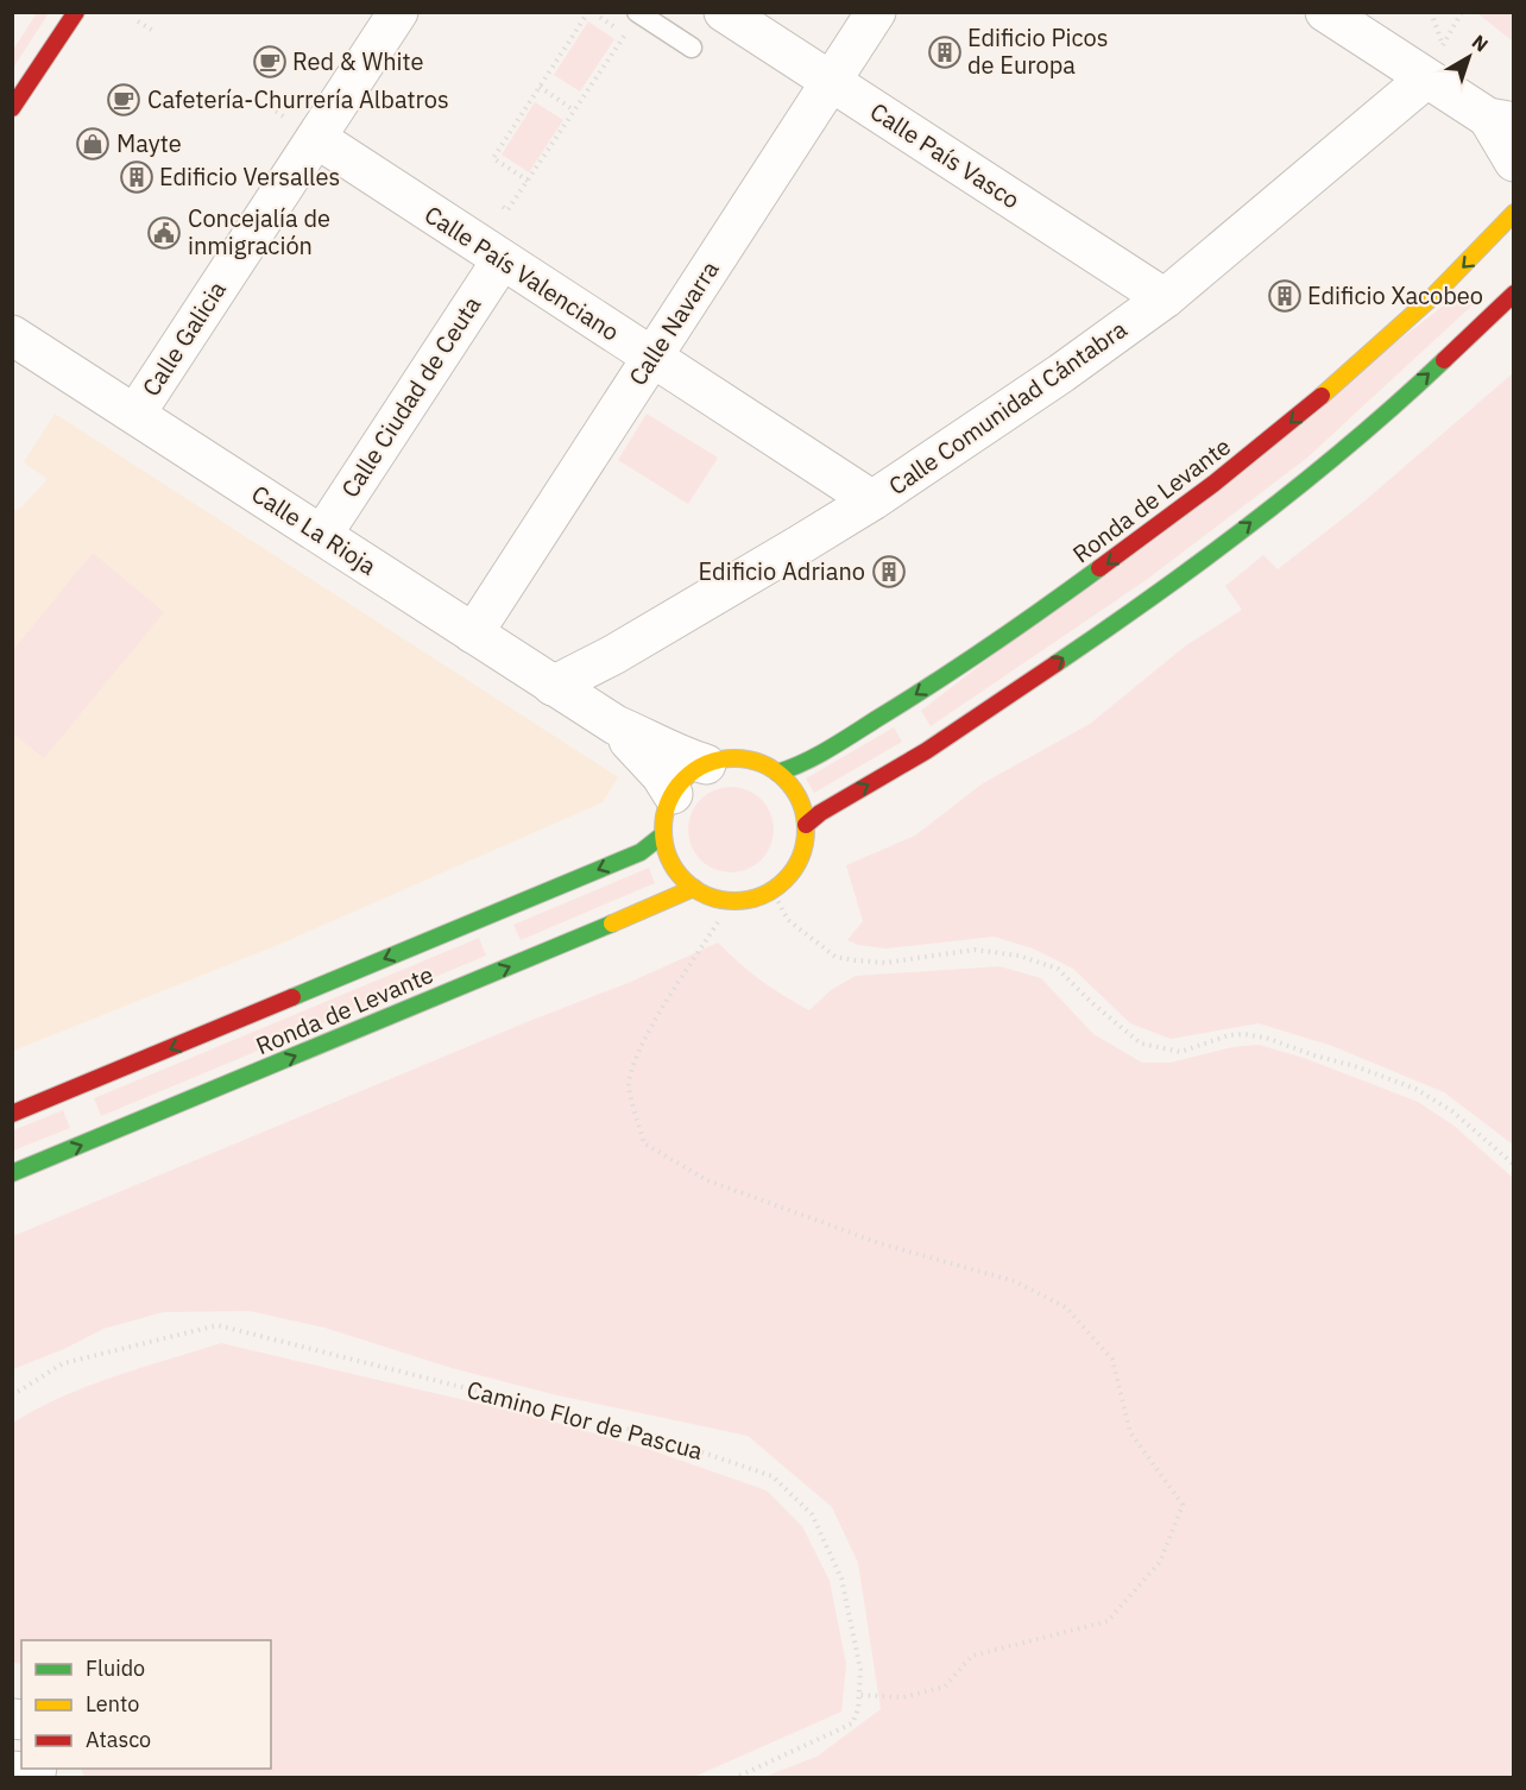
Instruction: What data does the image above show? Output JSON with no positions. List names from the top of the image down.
{
  "streets": {
    "main road": ["Ronda de Levante"],
    "street": [
      "Calle País Vasco",
      "Calle País Valenciano",
      "Calle Navarra",
      "Calle Galicia",
      "Calle Ciudad de Ceuta",
      "Calle Comunidad Cántabra",
      "Calle La Rioja"
    ],
    "path": ["Camino Flor de Pascua"]
  },
  "crossings": [
    ["Calle País Vasco", "Calle Navarra"],
    ["Calle País Vasco", "Calle Comunidad Cántabra"],
    ["Calle País Valenciano", "Calle Navarra"],
    ["Calle País Valenciano", "Calle Galicia"],
    ["Calle País Valenciano", "Calle Ciudad de Ceuta"],
    ["Calle País Valenciano", "Calle Comunidad Cántabra"],
    ["Calle Navarra", "Calle La Rioja"],
    ["Calle Galicia", "Calle La Rioja"],
    ["Calle Ciudad de Ceuta", "Calle La Rioja"],
    ["Calle Comunidad Cántabra", "Calle La Rioja"],
    ["Ronda de Levante", "Calle La Rioja"]
  ],
  "places": {
    "building": [
      "Edificio Picos de Europa",
      "Edificio Versalles",
      "Edificio Xacobeo",
      "Edificio Adriano"
    ],
    "cafe": ["Red & White", "Cafetería-Churrería Albatros"],
    "shop": ["Mayte"],
    "public building": ["Concejalía de inmigración"]
  },
  "legend": ["Fluido", "Lento", "Atasco"],
  "north": "top right"
}
